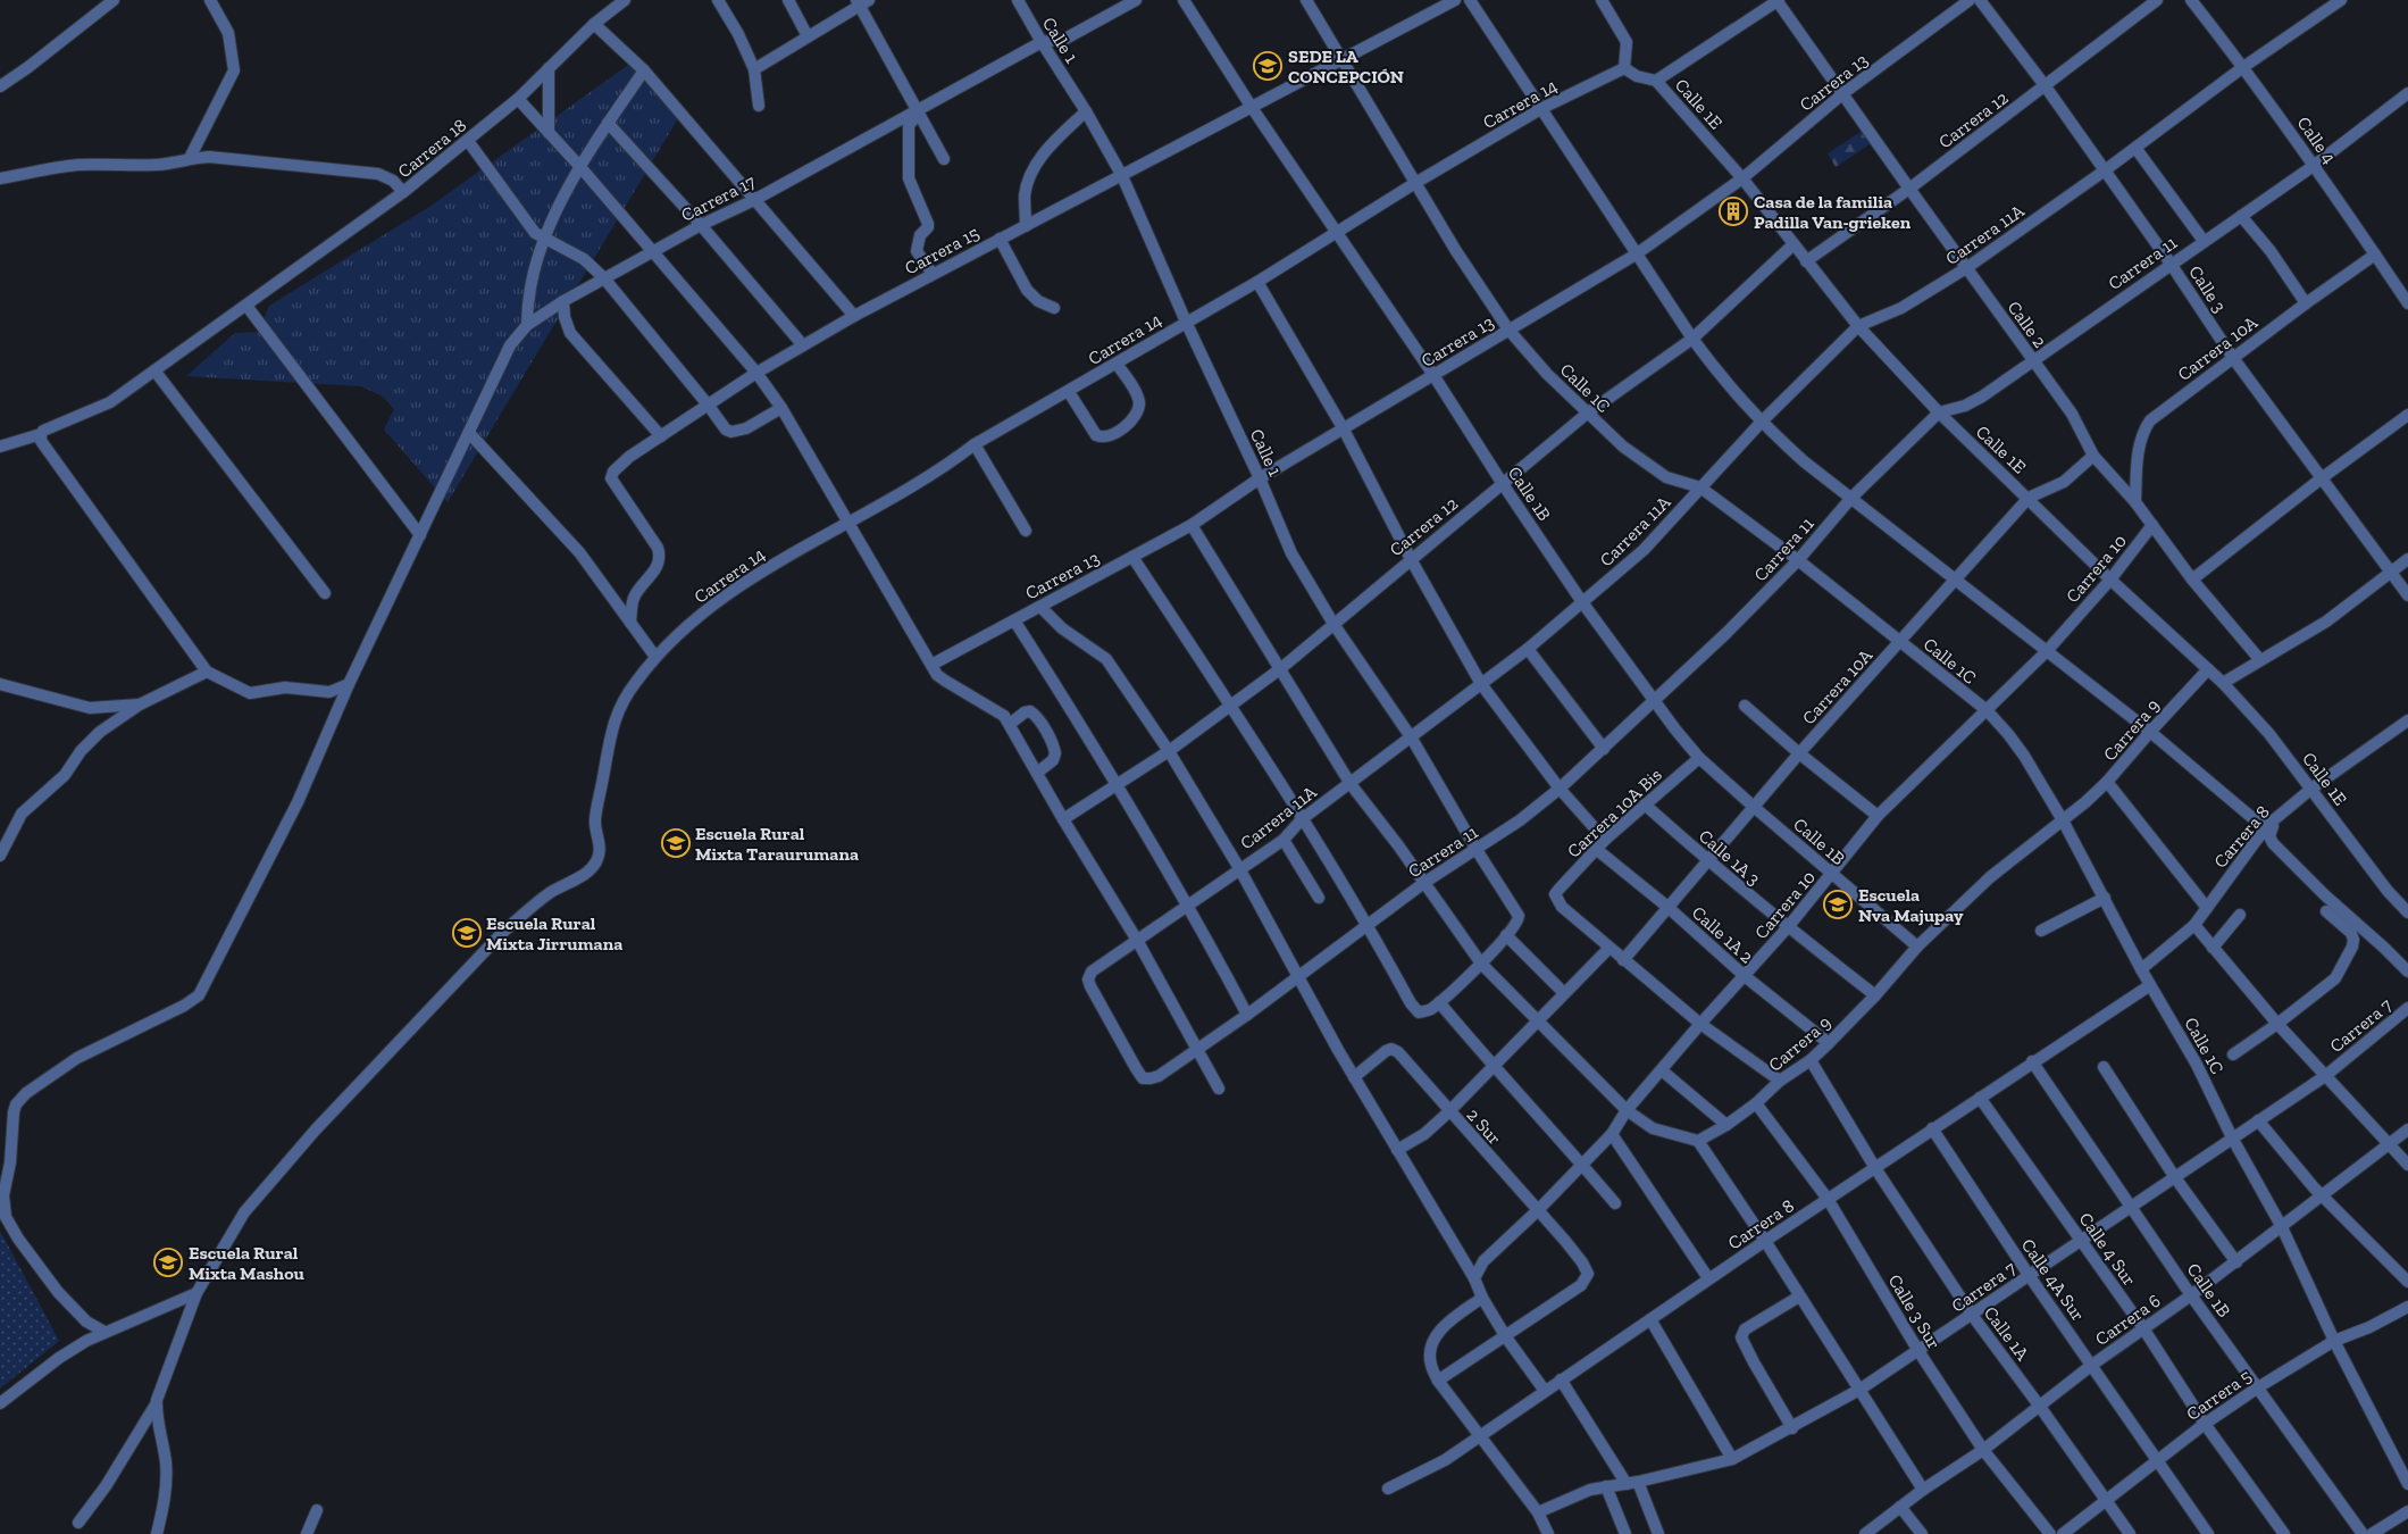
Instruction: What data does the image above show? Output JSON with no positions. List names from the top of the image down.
{
  "streets": {
    "street": [
      "Calle 1",
      "Carrera 13",
      "Carrera 14",
      "Calle 1E",
      "Carrera 12",
      "Calle 4",
      "Carrera 18",
      "Carrera 17",
      "Carrera 11A",
      "Carrera 15",
      "Carrera 11",
      "Calle 3",
      "Calle 2",
      "Carrera 10A",
      "Calle 1C",
      "Calle 1B",
      "Carrera 10",
      "Carrera 9",
      "Carrera 10A Bis",
      "Carrera 8",
      "Calle 1A 3",
      "Calle 1A 2",
      "Carrera 7",
      "2 Sur",
      "Calle 4 Sur",
      "Calle 4A Sur",
      "Calle 3 Sur",
      "Carrera 6",
      "Calle 1A",
      "Carrera 5"
    ]
  },
  "crossings": [
    ["Calle 1", "Carrera 13"],
    ["Calle 1", "Carrera 14"],
    ["Calle 1", "Carrera 12"],
    ["Calle 1", "Carrera 17"],
    ["Calle 1", "Carrera 11A"],
    ["Calle 1", "Carrera 15"],
    ["Calle 1", "Carrera 11"],
    ["Carrera 13", "Calle 1E"],
    ["Carrera 13", "Calle 2"],
    ["Carrera 13", "Calle 1C"],
    ["Carrera 13", "Calle 1B"],
    ["Carrera 14", "Calle 1E"],
    ["Carrera 14", "Calle 1C"],
    ["Carrera 14", "Calle 1B"],
    ["Calle 1E", "Carrera 12"],
    ["Calle 1E", "Carrera 11A"],
    ["Calle 1E", "Carrera 11"],
    ["Calle 1E", "Carrera 10A"],
    ["Calle 1E", "Carrera 10"],
    ["Calle 1E", "Carrera 9"],
    ["Calle 1E", "Carrera 8"],
    ["Carrera 12", "Calle 3"],
    ["Carrera 12", "Calle 2"],
    ["Carrera 12", "Calle 1C"],
    ["Carrera 12", "Calle 1B"],
    ["Calle 4", "Carrera 11A"],
    ["Calle 4", "Carrera 11"],
    ["Calle 4", "Carrera 10A"],
    ["Carrera 11A", "Carrera 11"],
    ["Carrera 11A", "Calle 3"],
    ["Carrera 11A", "Calle 2"],
    ["Carrera 11A", "Calle 1C"],
    ["Carrera 11A", "Calle 1B"],
    ["Carrera 15", "Calle 1C"],
    ["Carrera 15", "Calle 1B"],
    ["Carrera 11", "Calle 3"],
    ["Carrera 11", "Calle 2"],
    ["Carrera 11", "Calle 1C"],
    ["Carrera 11", "Calle 1B"],
    ["Calle 3", "Carrera 10A"],
    ["Calle 2", "Carrera 10A"],
    ["Calle 2", "Carrera 10"],
    ["Carrera 10A", "Calle 1C"],
    ["Carrera 10A", "Calle 1B"],
    ["Carrera 10A", "Calle 1A 3"],
    ["Carrera 10A", "Calle 1A 2"],
    ["Calle 1C", "Carrera 10"],
    ["Calle 1C", "Carrera 9"],
    ["Calle 1C", "Carrera 8"],
    ["Calle 1C", "Carrera 7"],
    ["Calle 1C", "Carrera 6"],
    ["Calle 1C", "Carrera 5"],
    ["Calle 1B", "Carrera 10"],
    ["Calle 1B", "Carrera 9"],
    ["Calle 1B", "Carrera 10A Bis"],
    ["Calle 1B", "Carrera 8"],
    ["Calle 1B", "Carrera 7"],
    ["Calle 1B", "Carrera 6"],
    ["Calle 1B", "Carrera 5"],
    ["Carrera 10", "Calle 1A 3"],
    ["Carrera 10", "Calle 1A 2"],
    ["Carrera 10", "2 Sur"],
    ["Carrera 9", "Calle 1A 3"],
    ["Carrera 9", "Calle 1A 2"],
    ["Carrera 9", "Calle 3 Sur"],
    ["Carrera 9", "Calle 1A"],
    ["Carrera 10A Bis", "Calle 1A 3"],
    ["Carrera 10A Bis", "Calle 1A 2"],
    ["Carrera 8", "Calle 4 Sur"],
    ["Carrera 8", "Calle 4A Sur"],
    ["Carrera 8", "Calle 3 Sur"],
    ["Carrera 8", "Calle 1A"],
    ["Carrera 7", "Calle 4 Sur"],
    ["Carrera 7", "Calle 4A Sur"],
    ["Carrera 7", "Calle 3 Sur"],
    ["Carrera 7", "Calle 1A"],
    ["Calle 4 Sur", "Carrera 6"],
    ["Calle 4 Sur", "Carrera 5"],
    ["Calle 4A Sur", "Carrera 6"],
    ["Calle 4A Sur", "Carrera 5"],
    ["Calle 3 Sur", "Carrera 6"],
    ["Carrera 6", "Calle 1A"],
    ["Calle 1A", "Carrera 5"]
  ],
  "places": {
    "school or university": [
      "SEDE LA CONCEPCIÓN",
      "Escuela Rural Mixta Taraurumana",
      "Escuela Nva Majupay",
      "Escuela Rural Mixta Jirrumana",
      "Escuela Rural Mixta Mashou"
    ],
    "building": ["Casa de la familia Padilla Van-grieken"]
  }
}
